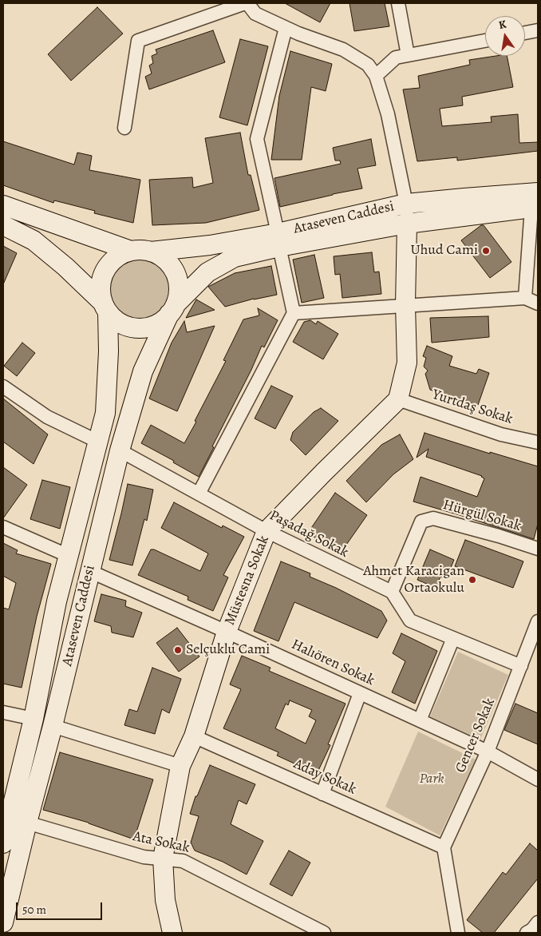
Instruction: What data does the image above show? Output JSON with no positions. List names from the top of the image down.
{
  "streets": {
    "main road": ["Ataseven Caddesi", "Müstesna Sokak"],
    "street": [
      "Yurtdaş Sokak",
      "Hürgül Sokak",
      "Paşadağ Sokak",
      "Halıören Sokak",
      "Gencer Sokak",
      "Aday Sokak",
      "Ata Sokak"
    ]
  },
  "crossings": [
    ["Ataseven Caddesi", "Paşadağ Sokak"],
    ["Ataseven Caddesi", "Halıören Sokak"],
    ["Ataseven Caddesi", "Ata Sokak"],
    ["Yurtdaş Sokak", "Müstesna Sokak"],
    ["Hürgül Sokak", "Paşadağ Sokak"],
    ["Paşadağ Sokak", "Müstesna Sokak"],
    ["Müstesna Sokak", "Halıören Sokak"],
    ["Müstesna Sokak", "Aday Sokak"],
    ["Müstesna Sokak", "Ata Sokak"],
    ["Halıören Sokak", "Gencer Sokak"],
    ["Gencer Sokak", "Aday Sokak"]
  ],
  "parks": ["Park"],
  "places": ["Uhud Cami", "Ahmet Karacigan Ortaokulu", "Selçuklu Cami"],
  "scale_bar": "50 m",
  "north": "top"
}
